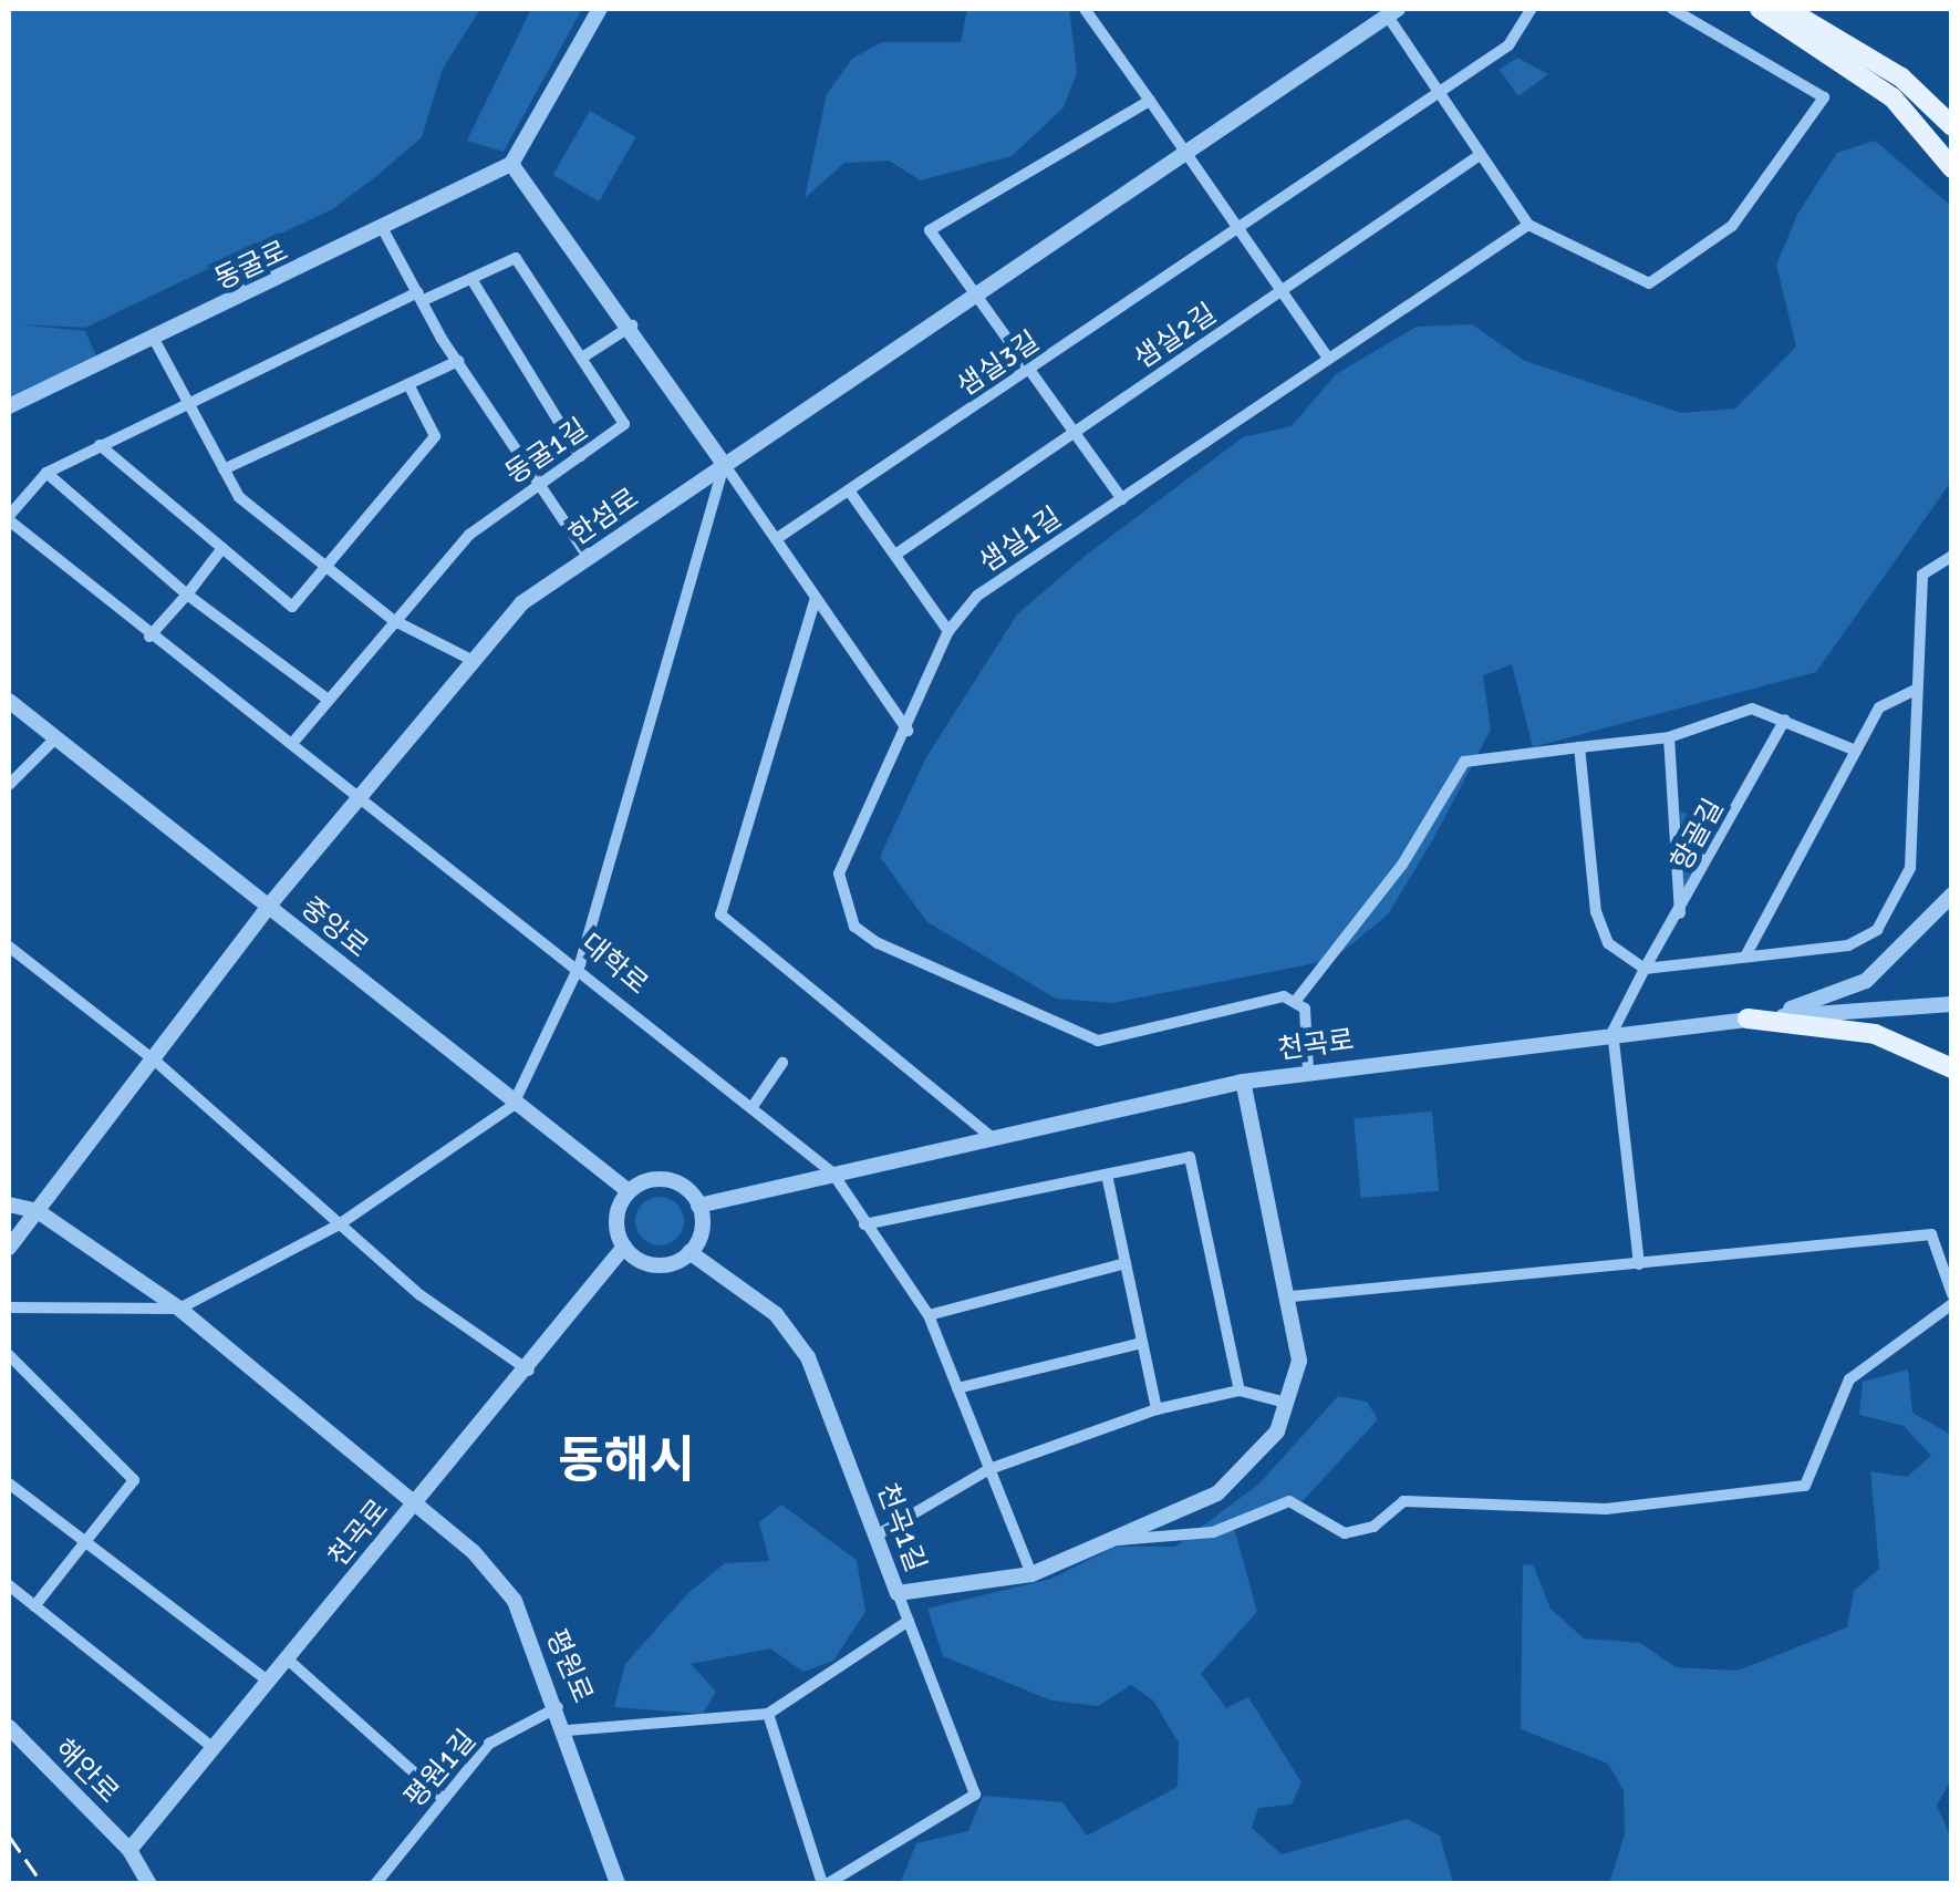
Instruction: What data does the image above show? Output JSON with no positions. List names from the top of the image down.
{
  "streets": {
    "street": [
      "동굴로",
      "샘실2길",
      "샘실3길",
      "동굴1길",
      "한섬로",
      "샘실1길",
      "항골길",
      "중앙로",
      "대학로",
      "천곡로",
      "천곡1길",
      "평원로",
      "평원1길",
      "해안로"
    ]
  },
  "crossings": [
    ["동굴1길", "대학로"],
    ["한섬로", "중앙로"],
    ["한섬로", "대학로"],
    ["한섬로", "평원로"],
    ["항골길", "천곡로"],
    ["중앙로", "천곡로"],
    ["중앙로", "천곡1길"],
    ["대학로", "천곡로"],
    ["대학로", "천곡1길"],
    ["천곡로", "천곡1길"],
    ["천곡로", "평원로"],
    ["천곡로", "해안로"],
    ["평원로", "평원1길"]
  ],
  "districts": ["동해시"]
}
